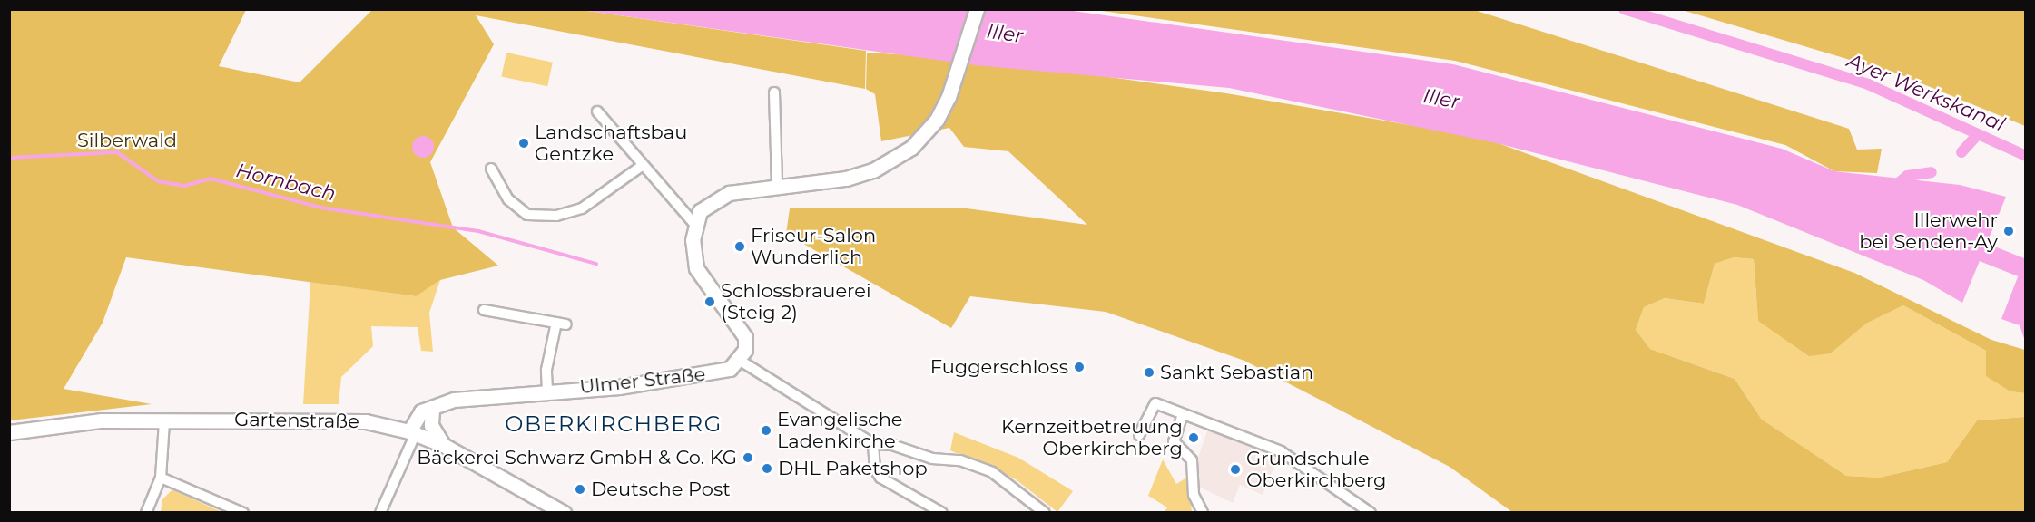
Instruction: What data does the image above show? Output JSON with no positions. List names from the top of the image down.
{
  "streets": {
    "main road": ["Ulmer Straße", "Gartenstraße"]
  },
  "crossings": [
    ["Ulmer Straße", "Gartenstraße"]
  ],
  "districts": ["OBERKIRCHBERG"],
  "water": ["Iller", "Ayer Werkskanal", "Hornbach"],
  "parks": ["Silberwald"],
  "places": [
    "Landschaftsbau Gentzke",
    "Illerwehr bei Senden-Ay",
    "Friseur-Salon Wunderlich",
    "Schlossbrauerei (Steig 2)",
    "Fuggerschloss",
    "Sankt Sebastian",
    "Evangelische Ladenkirche",
    "Kernzeitbetreuung Oberkirchberg",
    "Bäckerei Schwarz GmbH & Co. KG",
    "DHL Paketshop",
    "Grundschule Oberkirchberg",
    "Deutsche Post"
  ]
}
